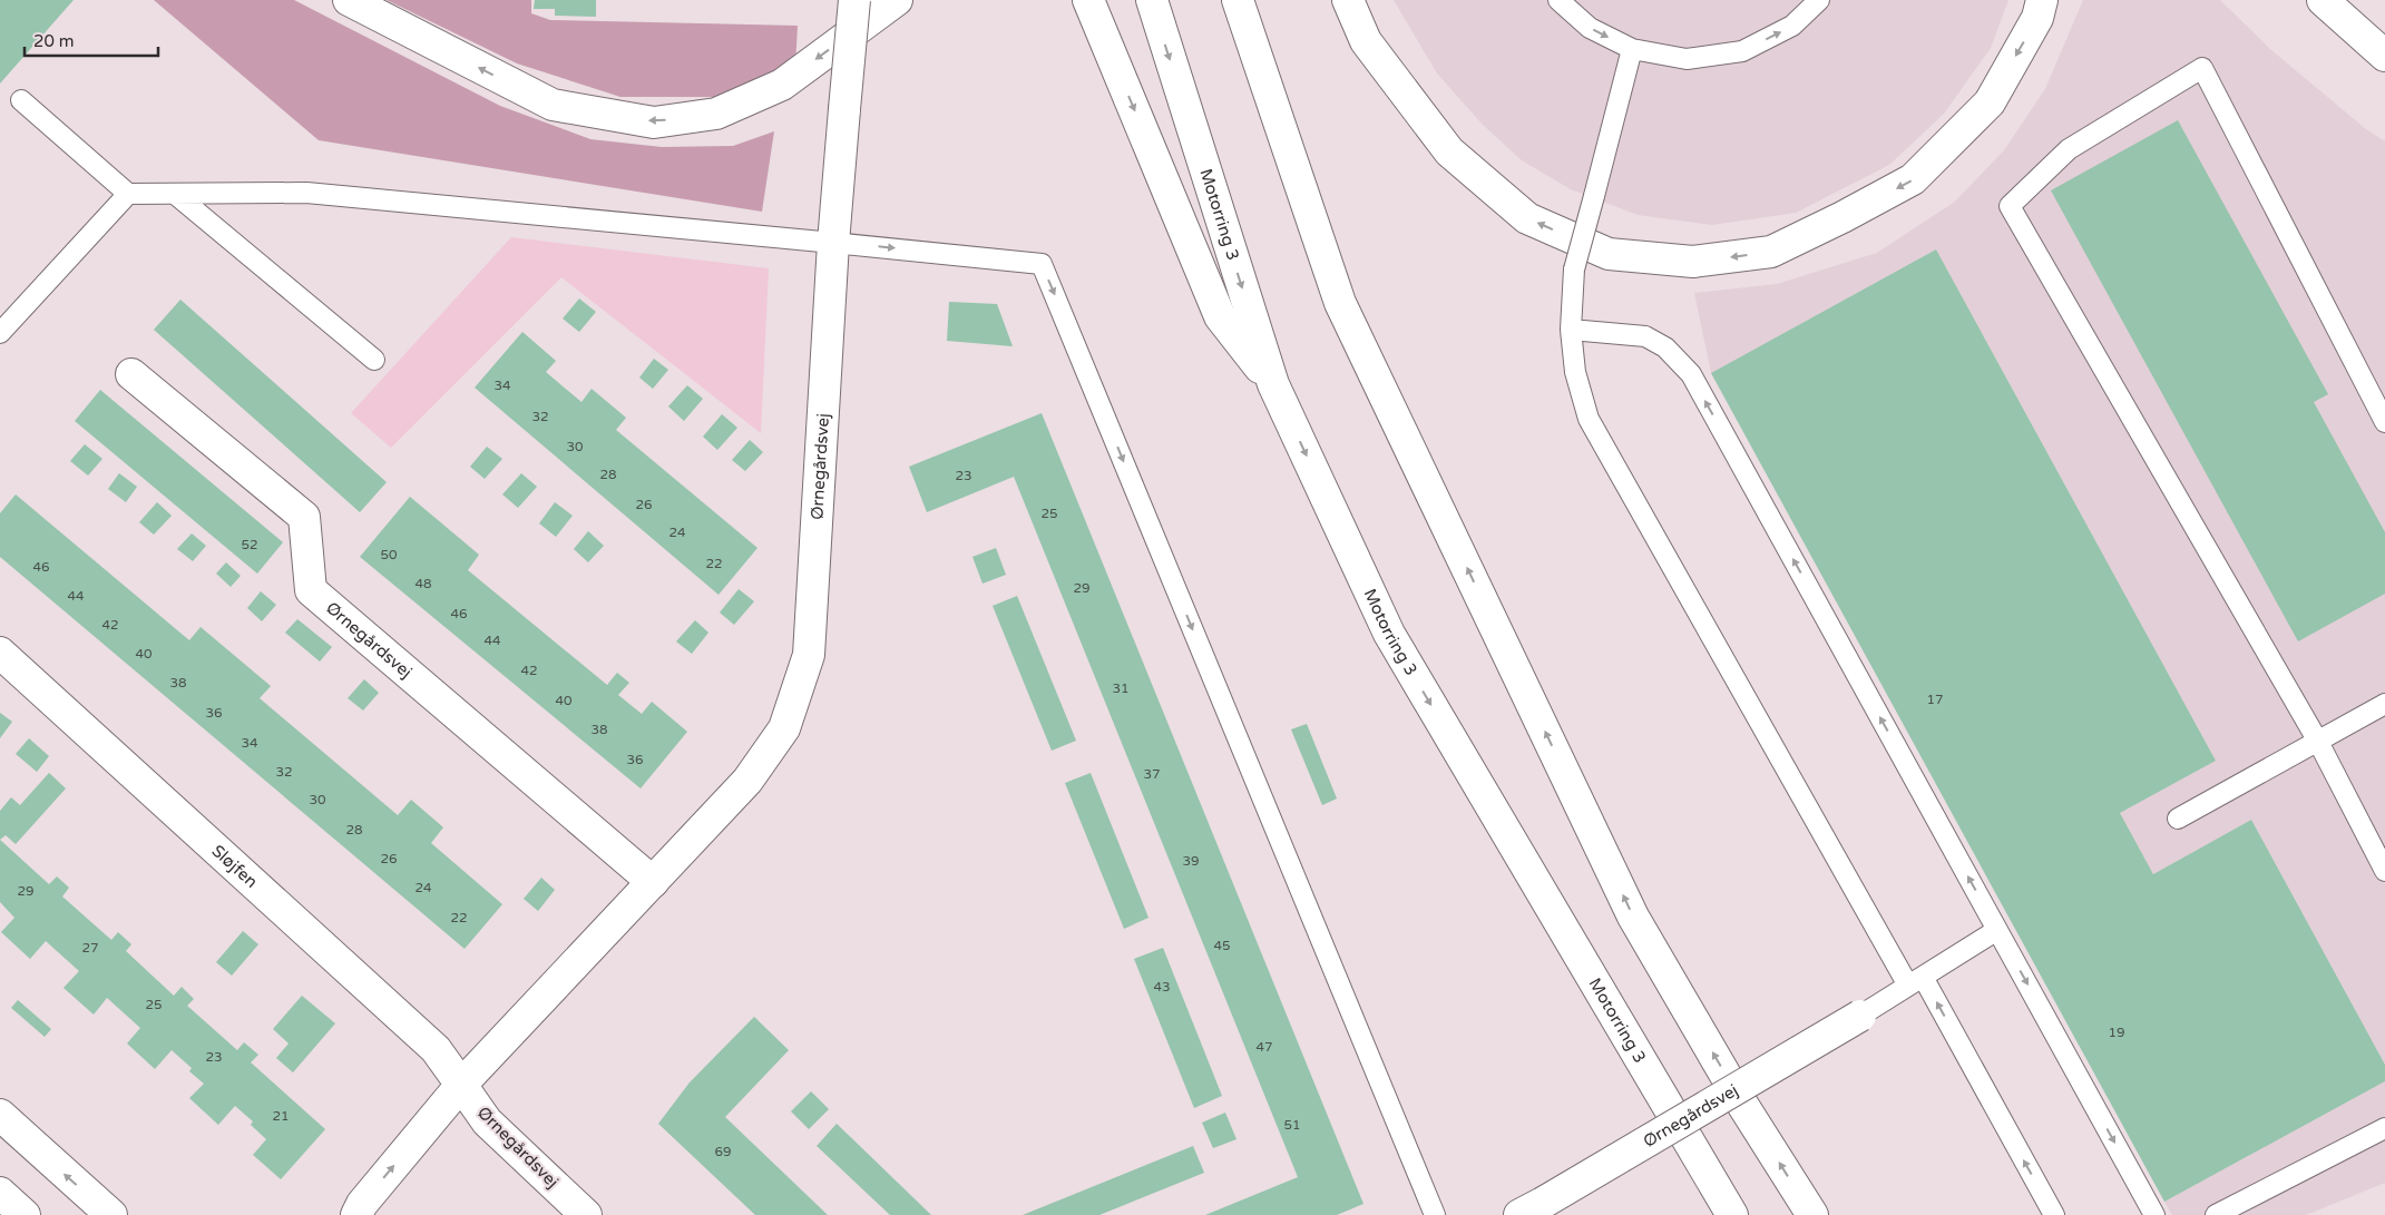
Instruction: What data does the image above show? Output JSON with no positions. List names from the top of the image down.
{
  "streets": {
    "main road": ["Motorring 3", "Ørnegårdsvej", "Sløjfen"]
  },
  "crossings": [
    ["Ørnegårdsvej", "Sløjfen"]
  ],
  "house_numbers": [
    "34",
    "32",
    "30",
    "28",
    "23",
    "26",
    "25",
    "24",
    "52",
    "50",
    "22",
    "46",
    "48",
    "29",
    "44",
    "46",
    "42",
    "44",
    "40",
    "42",
    "38",
    "31",
    "17",
    "40",
    "36",
    "38",
    "34",
    "36",
    "32",
    "37",
    "30",
    "28",
    "26",
    "39",
    "24",
    "29",
    "22",
    "45",
    "27",
    "43",
    "25",
    "19",
    "47",
    "23",
    "21",
    "51",
    "69"
  ],
  "scale_bar": "20 m"
}
